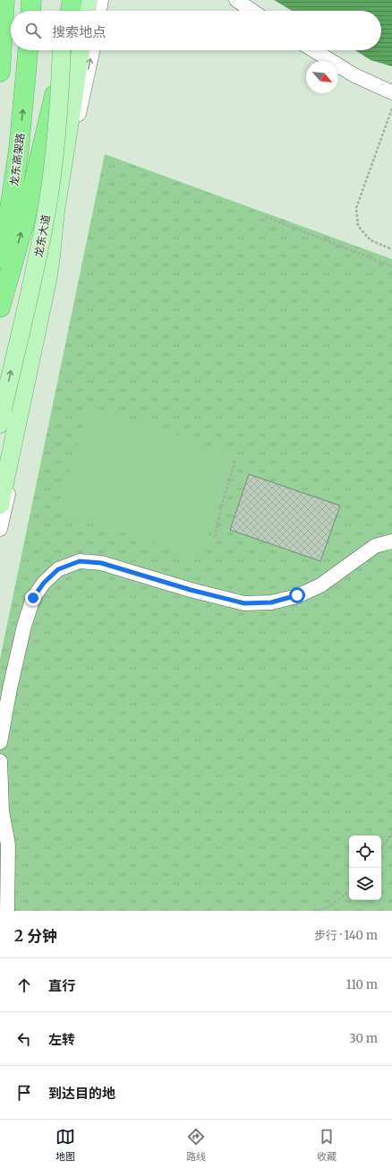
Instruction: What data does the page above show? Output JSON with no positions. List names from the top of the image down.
{
  "streets": {
    "highway": ["龙东高架路"],
    "main road": ["龙东大道"]
  },
  "north": "bottom right",
  "page": {
    "search": "搜索地点",
    "heading": ["2 分钟", "步行 · 140 m"],
    "list": [
      ["直行", "110 m"],
      ["左转", "30 m"],
      "到达目的地"
    ],
    "nav": ["地图", "路线", "收藏"]
  }
}
